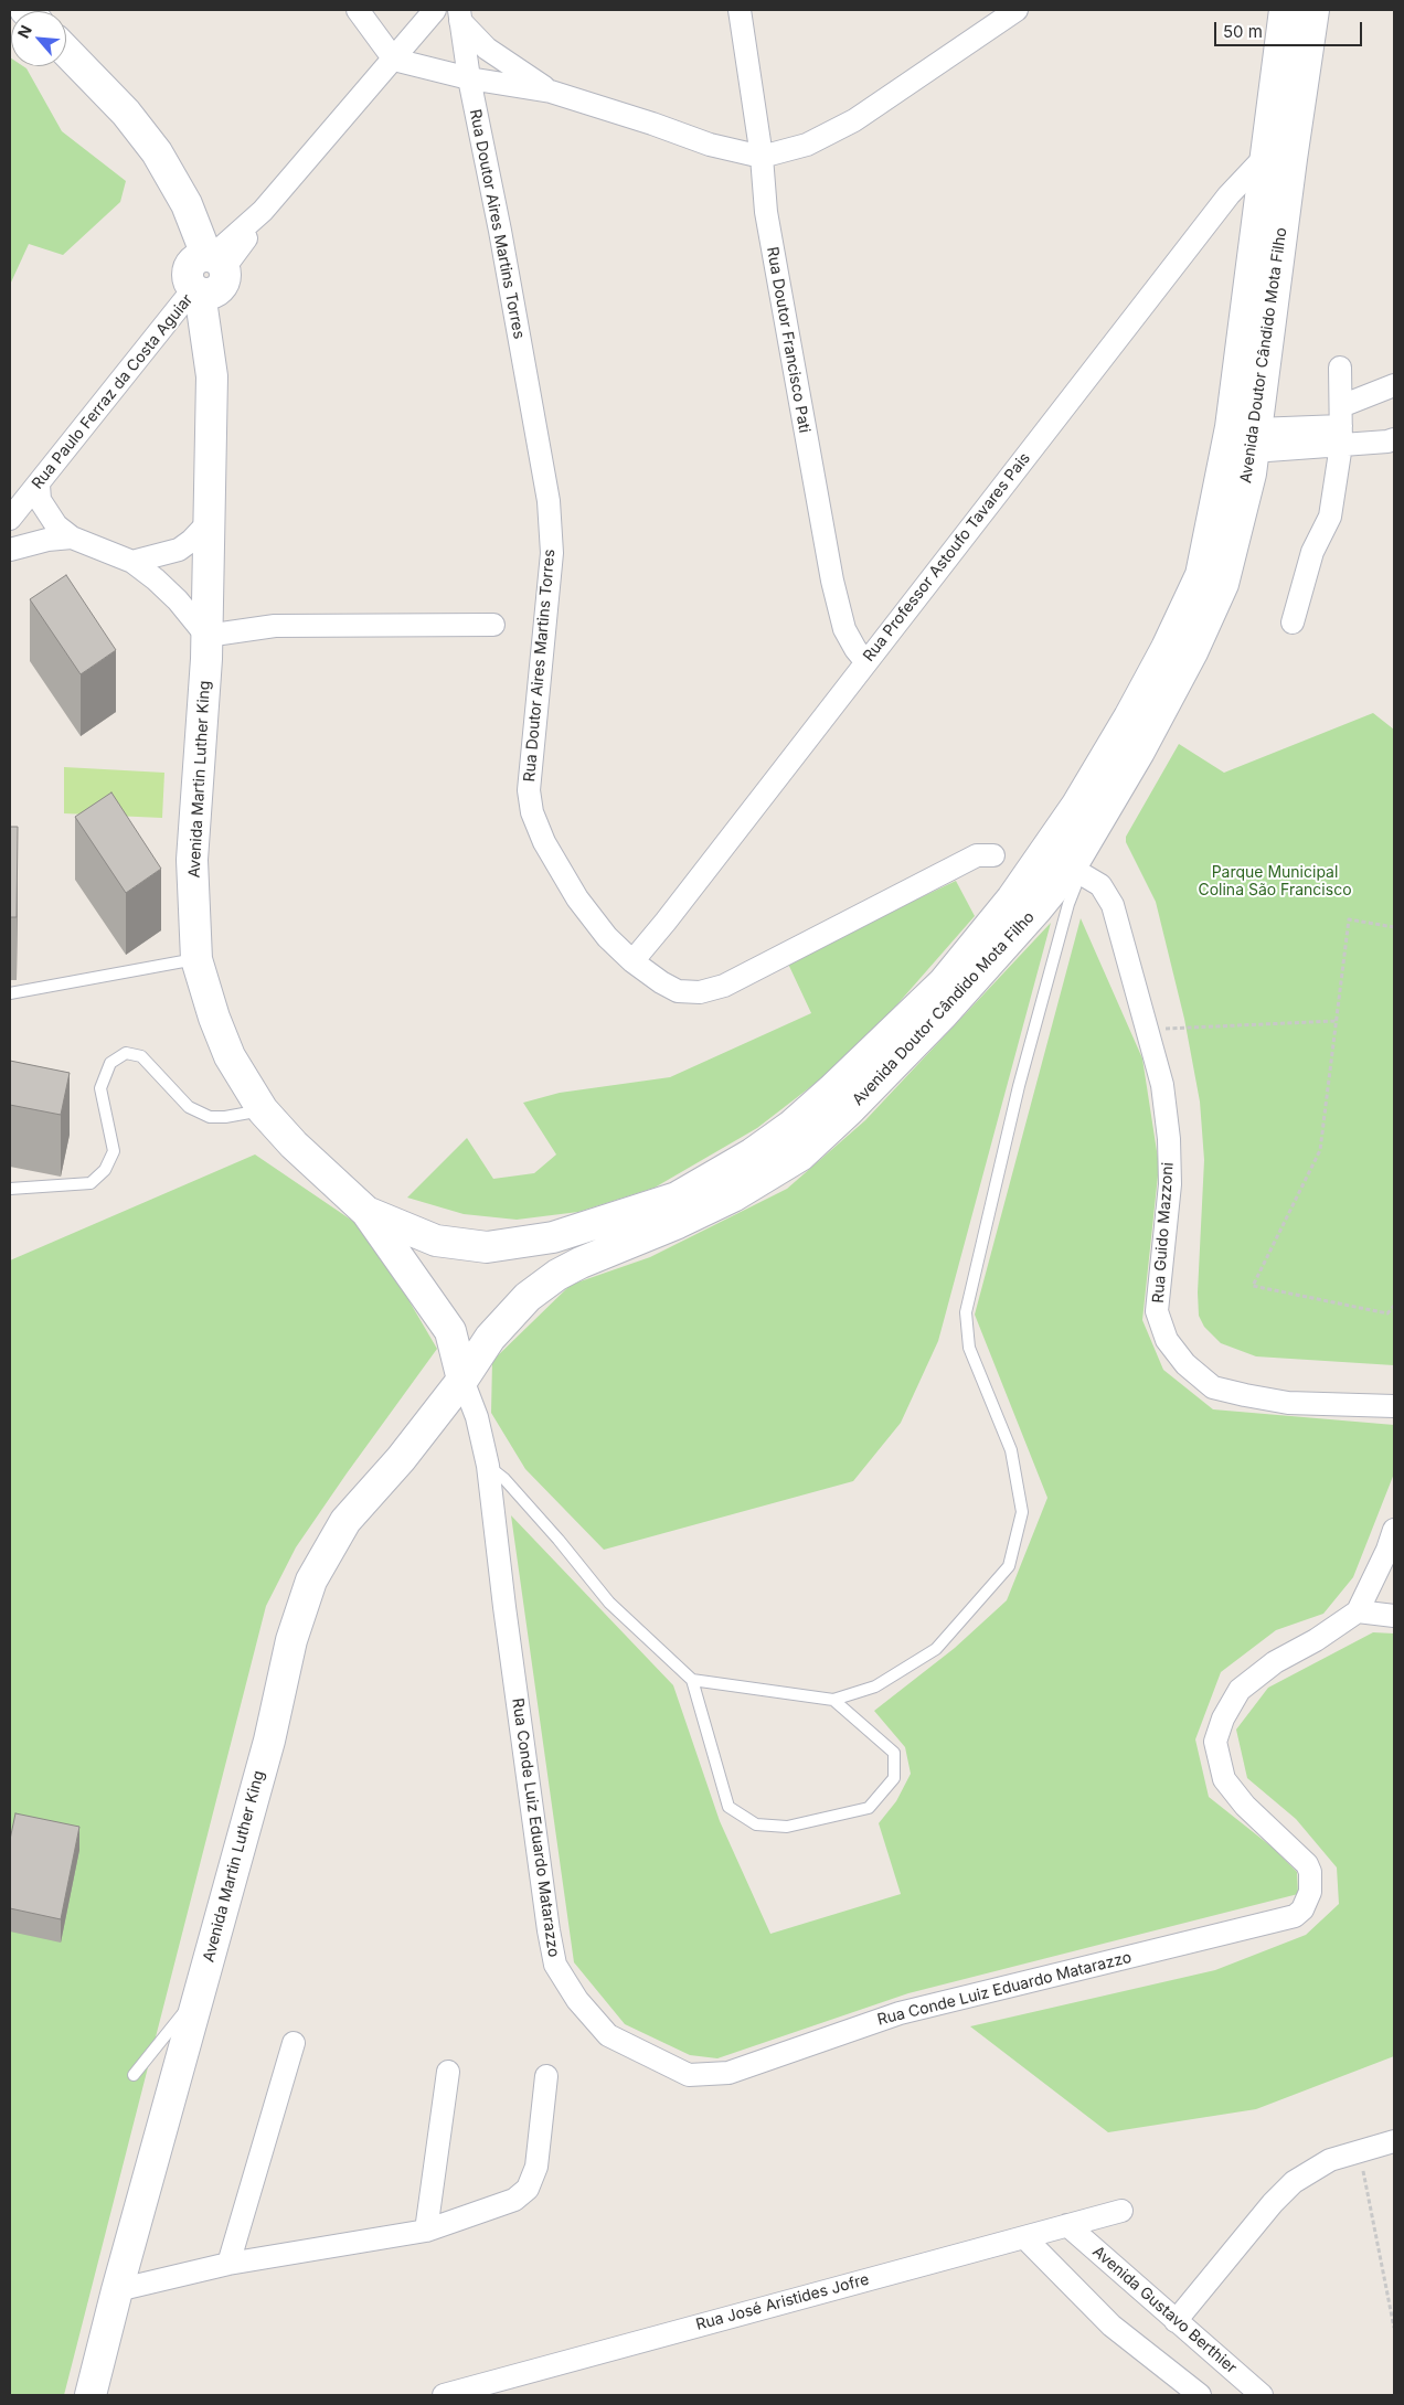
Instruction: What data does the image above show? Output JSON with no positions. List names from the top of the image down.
{
  "streets": {
    "main road": ["Avenida Doutor Cândido Mota Filho", "Avenida Martin Luther King"],
    "street": [
      "Rua Doutor Aires Martins Torres",
      "Rua Doutor Francisco Pati",
      "Rua Paulo Ferraz da Costa Aguiar",
      "Rua Professor Astoufo Tavares Pais",
      "Rua Guido Mazzoni",
      "Rua Conde Luiz Eduardo Matarazzo",
      "Rua José Aristides Jofre",
      "Avenida Gustavo Berthier"
    ]
  },
  "crossings": [
    ["Rua Doutor Aires Martins Torres", "Rua Professor Astoufo Tavares Pais"],
    ["Rua Doutor Francisco Pati", "Rua Professor Astoufo Tavares Pais"],
    ["Avenida Doutor Cândido Mota Filho", "Rua Professor Astoufo Tavares Pais"],
    ["Avenida Doutor Cândido Mota Filho", "Avenida Martin Luther King"],
    ["Avenida Doutor Cândido Mota Filho", "Rua Guido Mazzoni"],
    ["Rua Paulo Ferraz da Costa Aguiar", "Avenida Martin Luther King"],
    ["Avenida Martin Luther King", "Rua Conde Luiz Eduardo Matarazzo"],
    ["Rua José Aristides Jofre", "Avenida Gustavo Berthier"]
  ],
  "parks": ["Parque Municipal Colina São Francisco"],
  "scale_bar": "50 m",
  "north": "top left"
}
